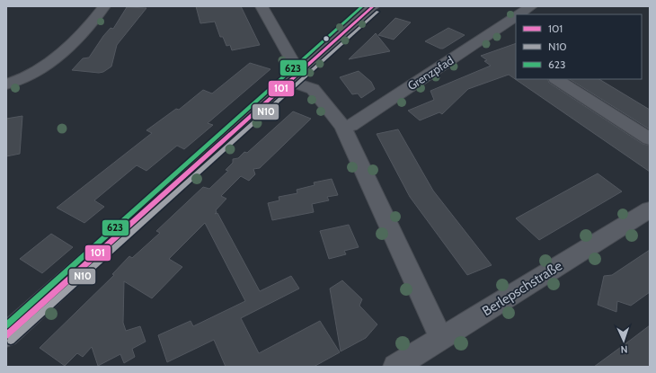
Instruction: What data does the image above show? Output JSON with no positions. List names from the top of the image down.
{
  "streets": {
    "street": ["Grenzpfad", "Berlepschstraße"]
  },
  "lines": ["transit line 101", "transit line 623", "transit line N10"],
  "legend": ["101", "N10", "623"],
  "north": "bottom"
}
